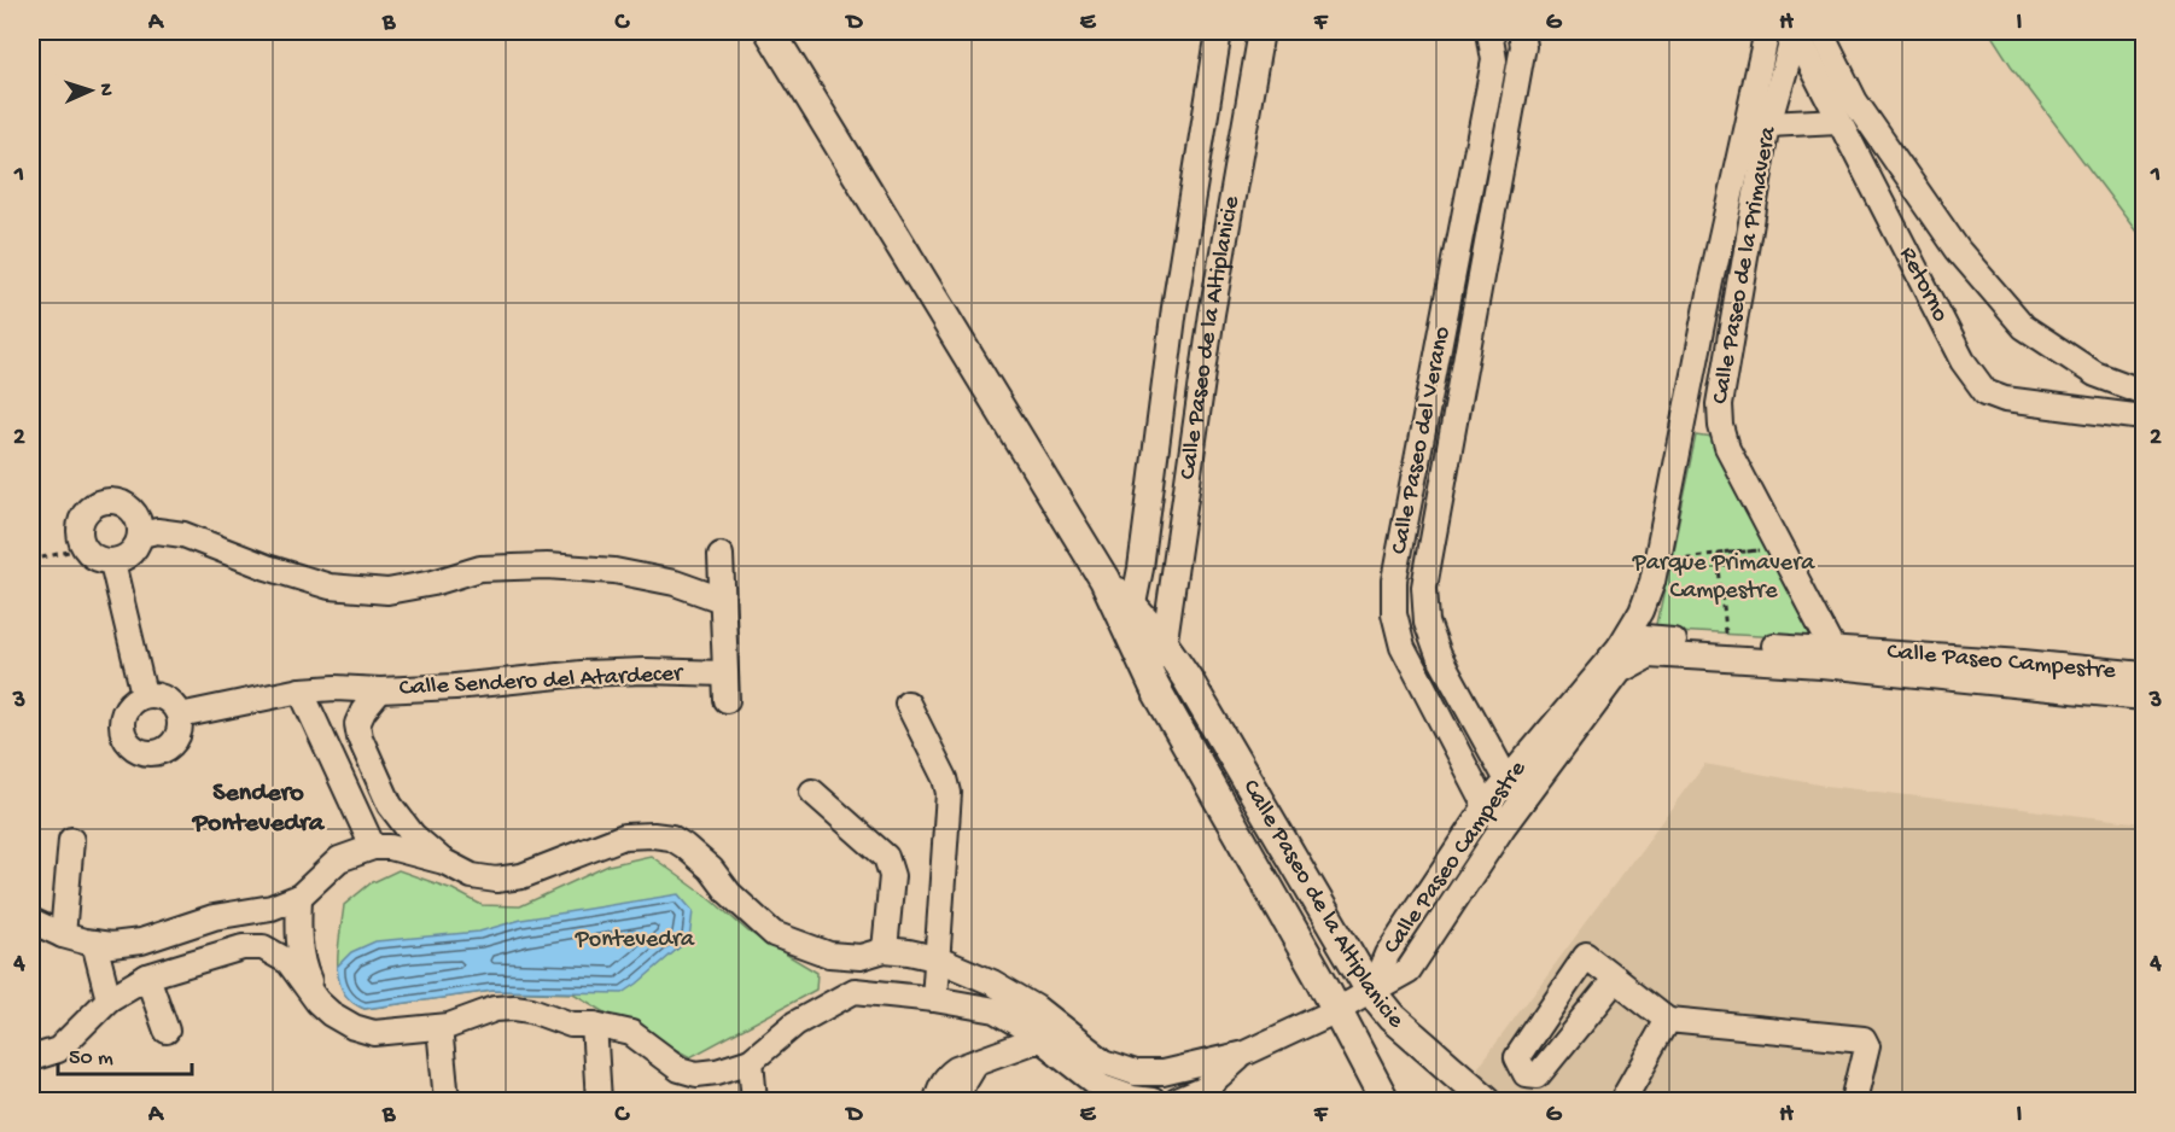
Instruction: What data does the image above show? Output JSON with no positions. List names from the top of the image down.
{
  "streets": {
    "main road": ["Calle Paseo de la Altiplanicie"],
    "street": [
      "Calle Paseo de la Primavera",
      "Retorno",
      "Calle Paseo del Verano",
      "Calle Paseo Campestre",
      "Calle Sendero del Atardecer"
    ]
  },
  "crossings": [
    ["Calle Paseo de la Primavera", "Retorno"],
    ["Calle Paseo de la Primavera", "Calle Paseo Campestre"],
    ["Calle Paseo de la Altiplanicie", "Calle Paseo Campestre"],
    ["Calle Paseo del Verano", "Calle Paseo Campestre"]
  ],
  "districts": ["Sendero Pontevedra"],
  "parks": ["Parque Primavera Campestre", "Pontevedra"],
  "scale_bar": "50 m",
  "north": "right",
  "grid": {
    "columns": [
      "A",
      "B",
      "C",
      "D",
      "E",
      "F",
      "G",
      "H",
      "I"
    ],
    "rows": [
      "1",
      "2",
      "3",
      "4"
    ]
  }
}
